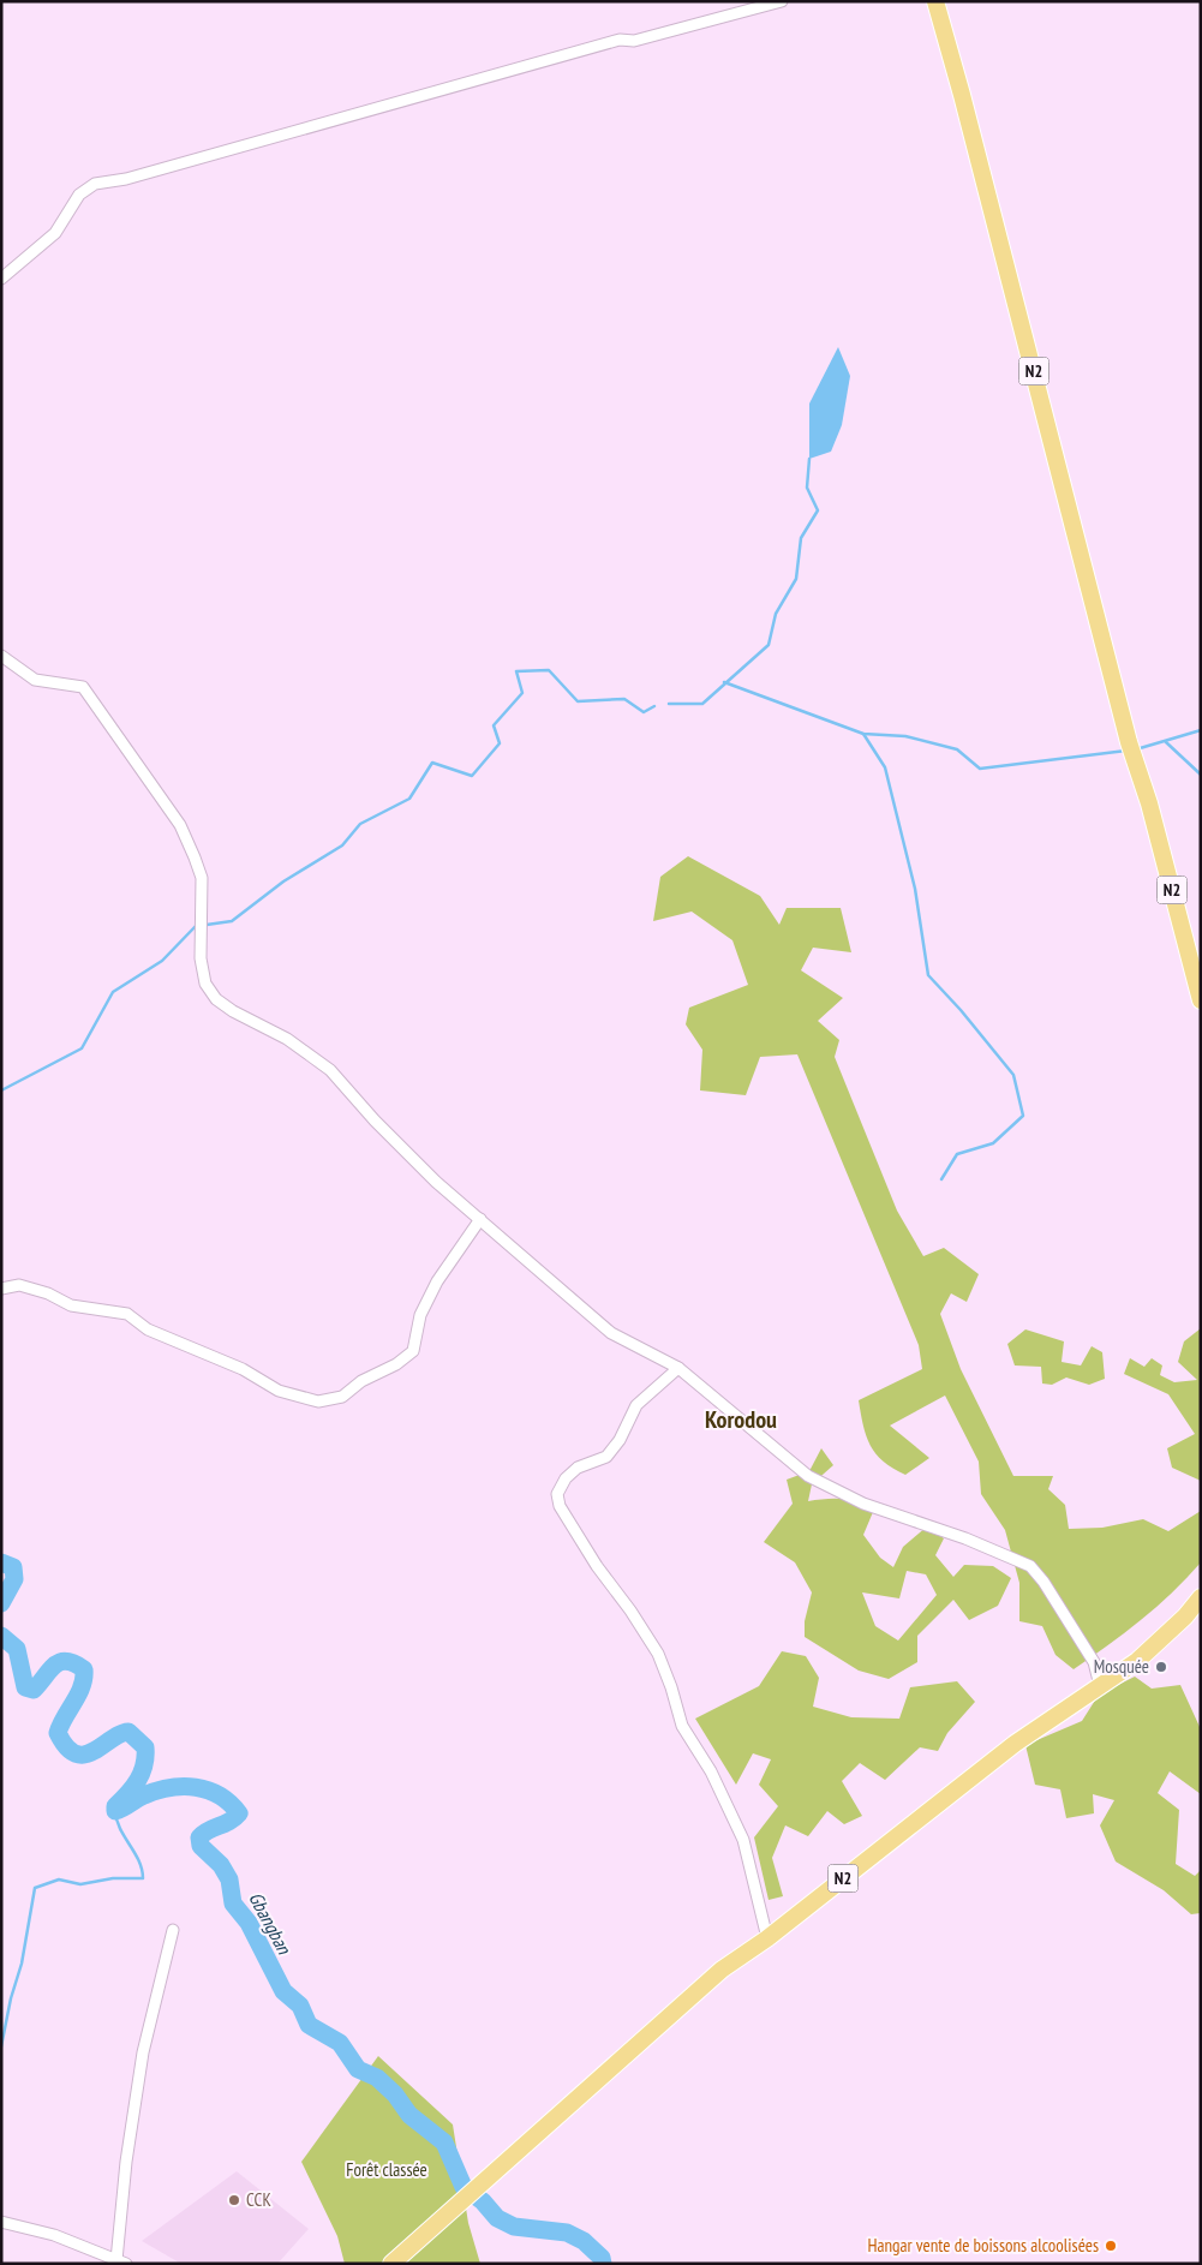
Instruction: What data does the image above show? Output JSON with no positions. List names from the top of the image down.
{
  "streets": {
    "highway": ["N2"]
  },
  "districts": ["Korodou"],
  "water": ["Gbangban"],
  "parks": ["Forêt classée"],
  "places": ["Mosquée", "CCK", "Hangar vente de boissons alcoolisées"]
}
